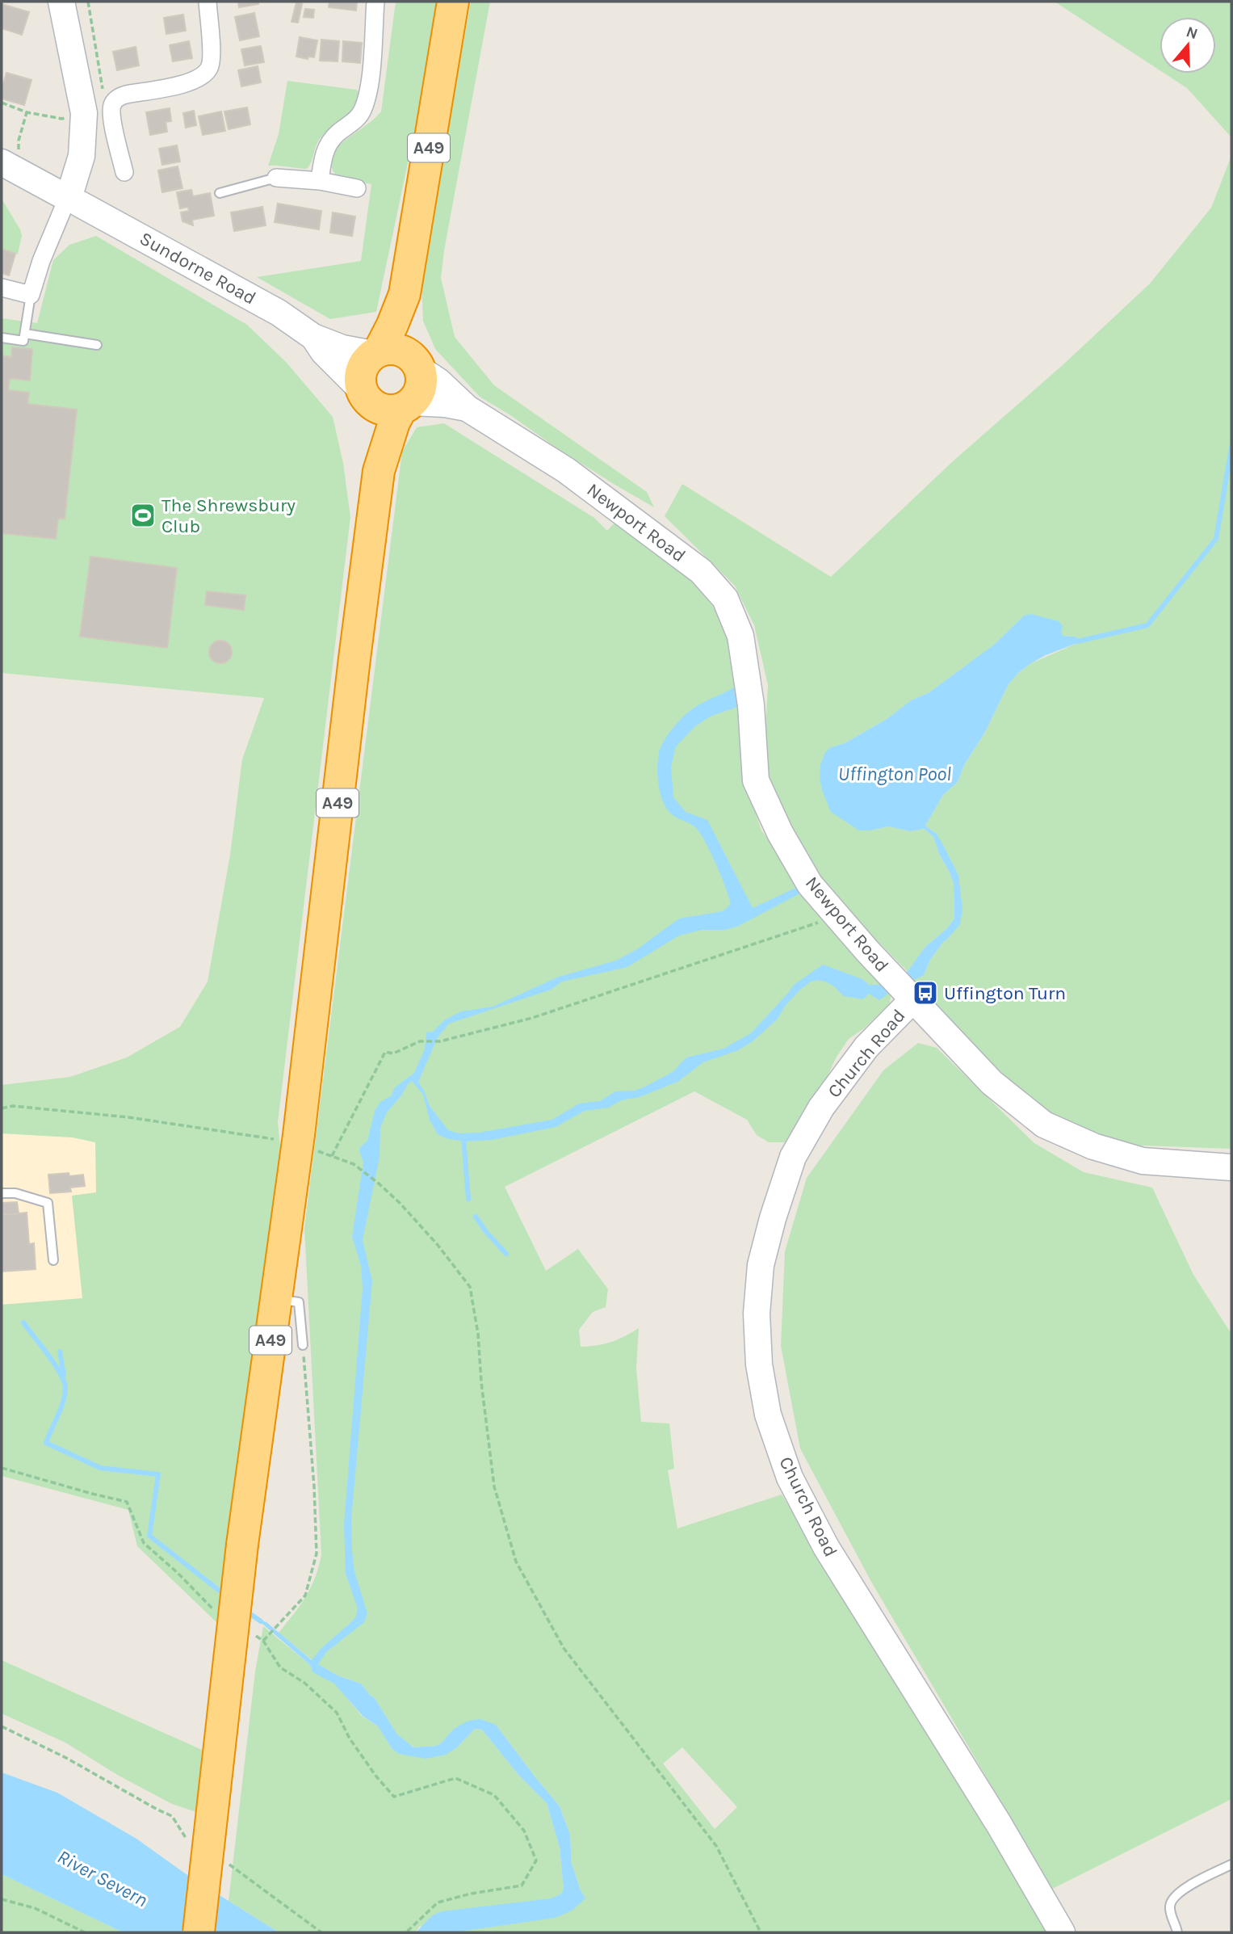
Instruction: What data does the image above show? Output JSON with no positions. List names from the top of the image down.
{
  "streets": {
    "highway": ["A49"],
    "main road": ["Sundorne Road", "Newport Road", "Church Road"]
  },
  "crossings": [
    ["A49", "Sundorne Road"],
    ["A49", "Newport Road"],
    ["Sundorne Road", "Newport Road"],
    ["Newport Road", "Church Road"]
  ],
  "water": ["Uffington Pool", "River Severn"],
  "places": {
    "sports": ["The Shrewsbury Club"],
    "bus stop": ["Uffington Turn"]
  },
  "north": "top"
}
